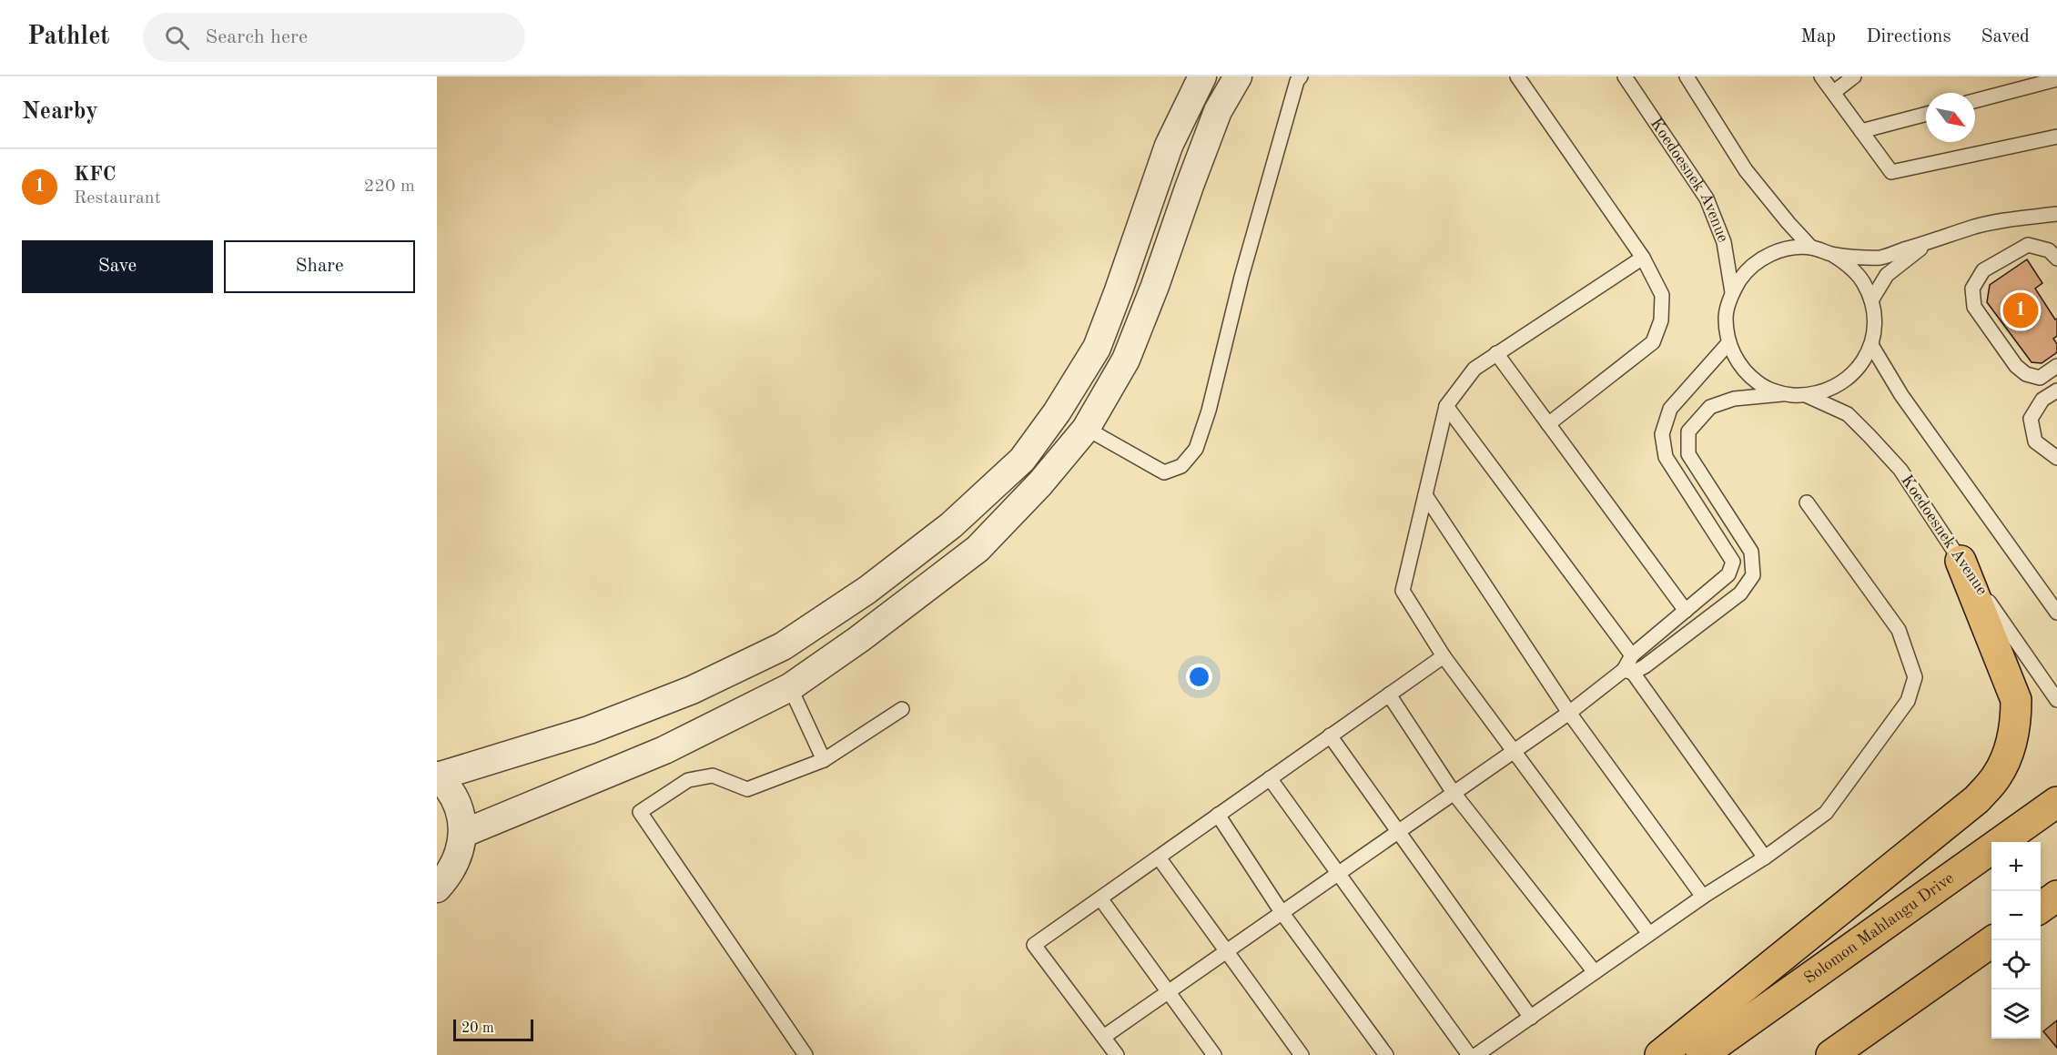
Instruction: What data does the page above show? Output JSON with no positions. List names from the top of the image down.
{
  "streets": {
    "main road": ["Solomon Mahlangu Drive"],
    "lane": ["Koedoesnek Avenue"]
  },
  "scale_bar": "20 m",
  "north": "bottom right",
  "page": {
    "header": "Pathlet",
    "search": "Search here",
    "nav": ["Map", "Directions", "Saved"],
    "heading": "Nearby",
    "list": [
      {
        "mark": "1",
        "name": "KFC",
        "note": "Restaurant",
        "value": "220 m"
      }
    ],
    "buttons": ["Save", "Share"],
    "pins": "1",
    "map_buttons": ["+", "−"],
    "scale": "20 m"
  }
}
